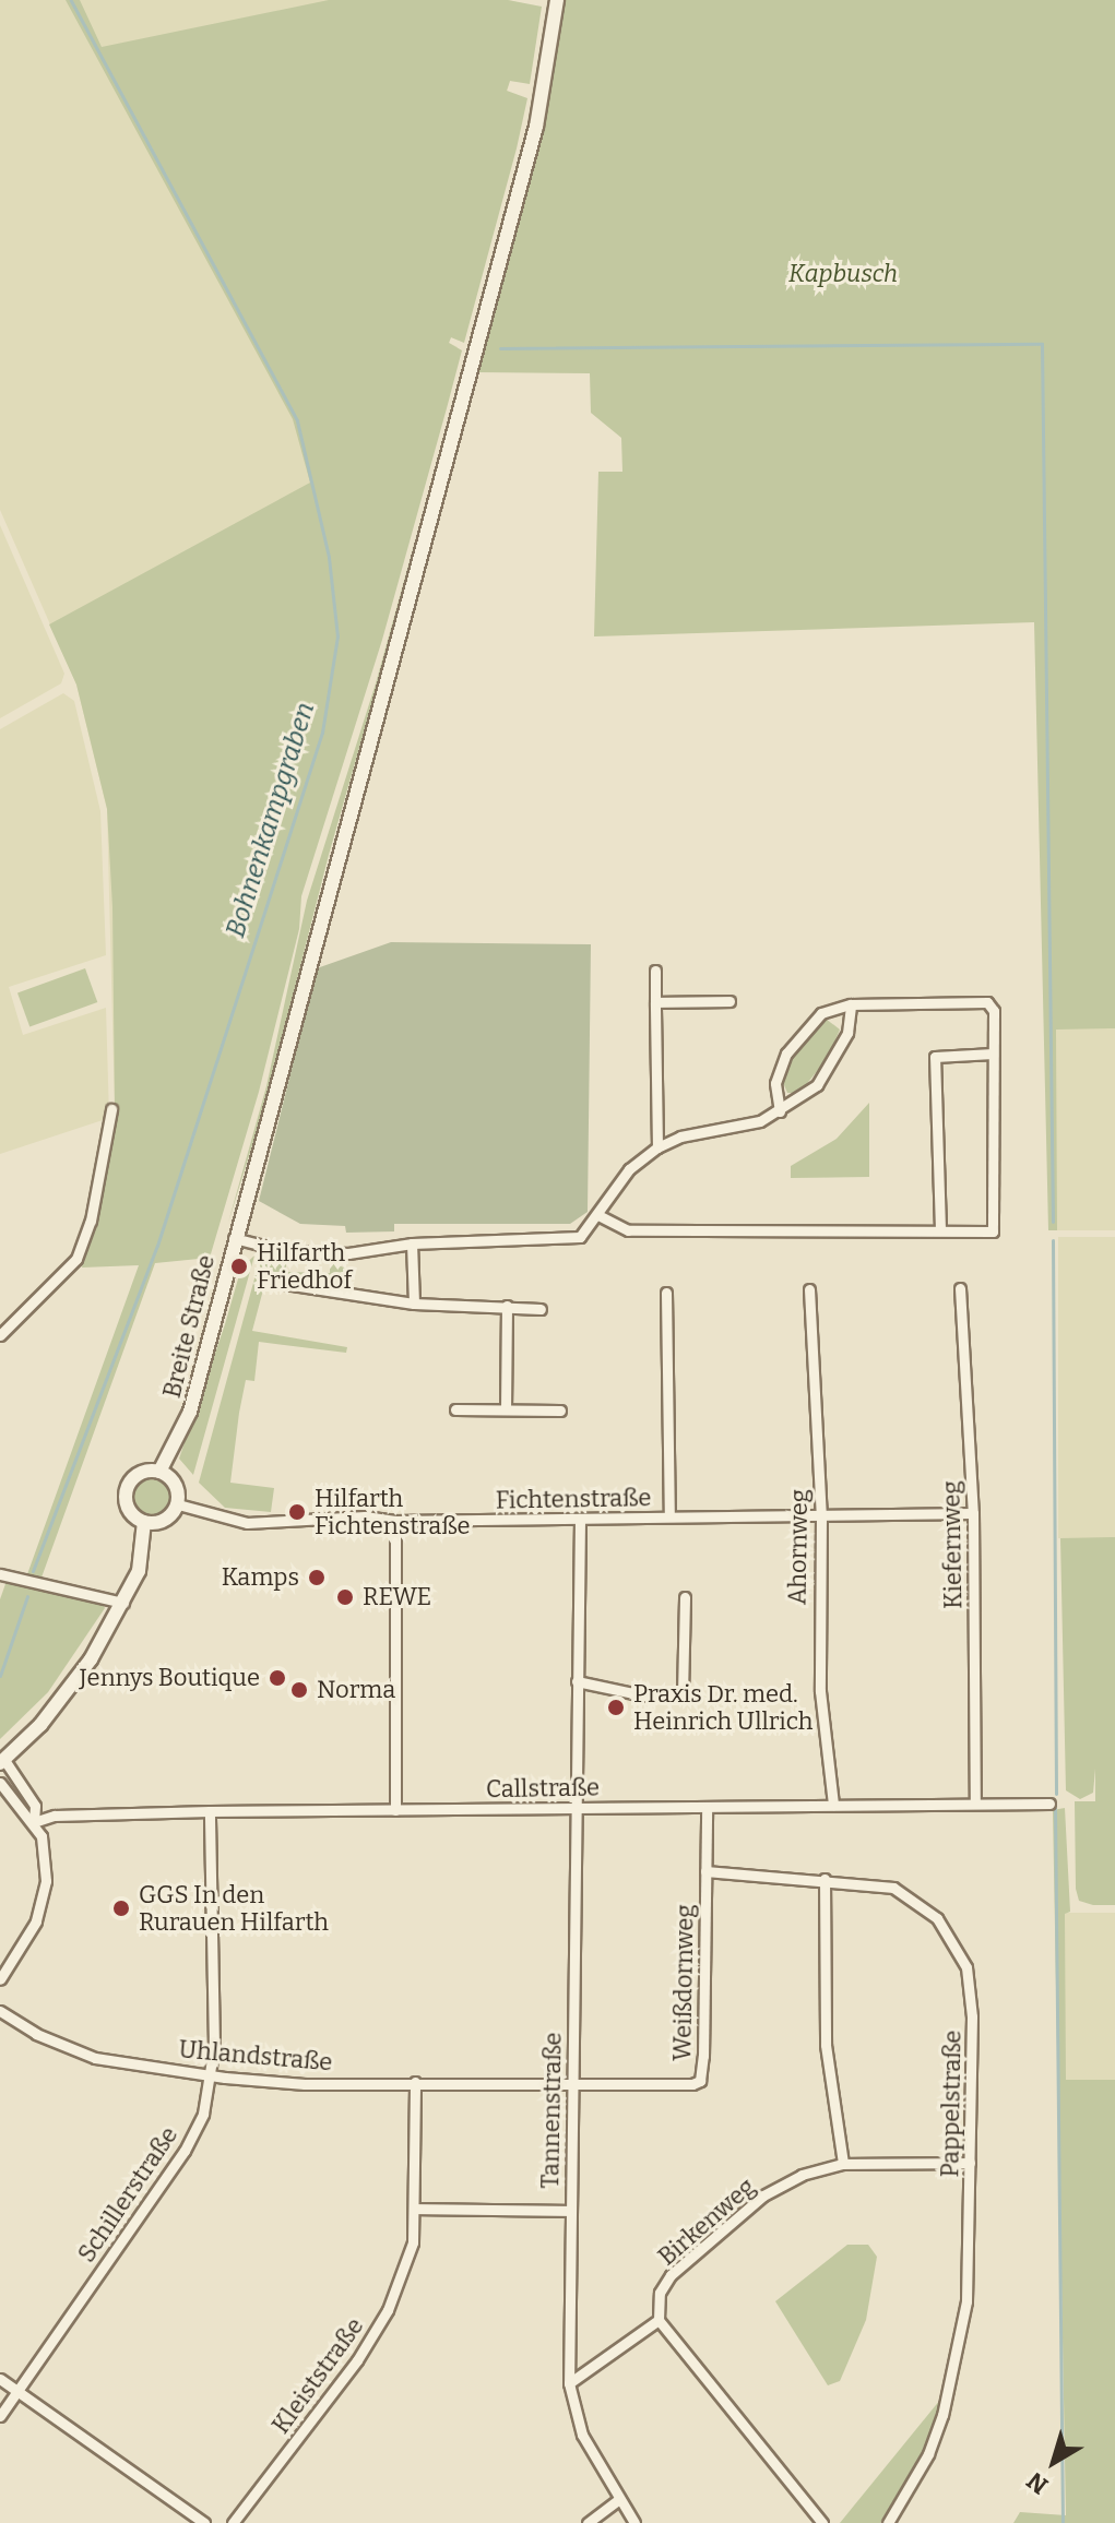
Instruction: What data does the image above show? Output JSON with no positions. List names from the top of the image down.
{
  "streets": {
    "main road": ["Breite Straße"],
    "street": [
      "Fichtenstraße",
      "Kiefernweg",
      "Ahornweg",
      "Callstraße",
      "Weißdornweg",
      "Uhlandstraße",
      "Pappelstraße",
      "Tannenstraße",
      "Schillerstraße",
      "Birkenweg",
      "Kleiststraße"
    ]
  },
  "crossings": [
    ["Breite Straße", "Fichtenstraße"],
    ["Fichtenstraße", "Kiefernweg"],
    ["Fichtenstraße", "Ahornweg"],
    ["Fichtenstraße", "Tannenstraße"],
    ["Kiefernweg", "Callstraße"],
    ["Ahornweg", "Callstraße"],
    ["Callstraße", "Weißdornweg"],
    ["Callstraße", "Tannenstraße"],
    ["Callstraße", "Schillerstraße"],
    ["Weißdornweg", "Uhlandstraße"],
    ["Weißdornweg", "Pappelstraße"],
    ["Weißdornweg", "Tannenstraße"],
    ["Uhlandstraße", "Tannenstraße"],
    ["Uhlandstraße", "Schillerstraße"],
    ["Uhlandstraße", "Kleiststraße"],
    ["Pappelstraße", "Birkenweg"]
  ],
  "water": ["Bohnenkampgraben"],
  "parks": ["Kapbusch"],
  "places": [
    "Hilfarth Friedhof",
    "Hilfarth Fichtenstraße",
    "Kamps",
    "REWE",
    "Jennys Boutique",
    "Norma",
    "Praxis Dr. med. Heinrich Ullrich",
    "GGS In den Rurauen Hilfarth"
  ],
  "north": "bottom left"
}
